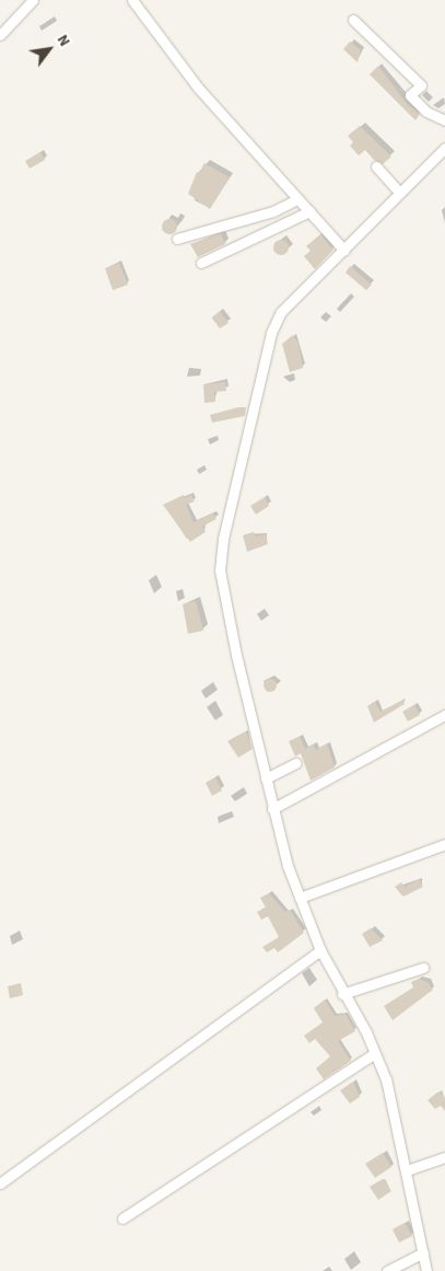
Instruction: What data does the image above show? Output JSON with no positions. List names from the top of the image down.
{
  "north": "top right"
}
